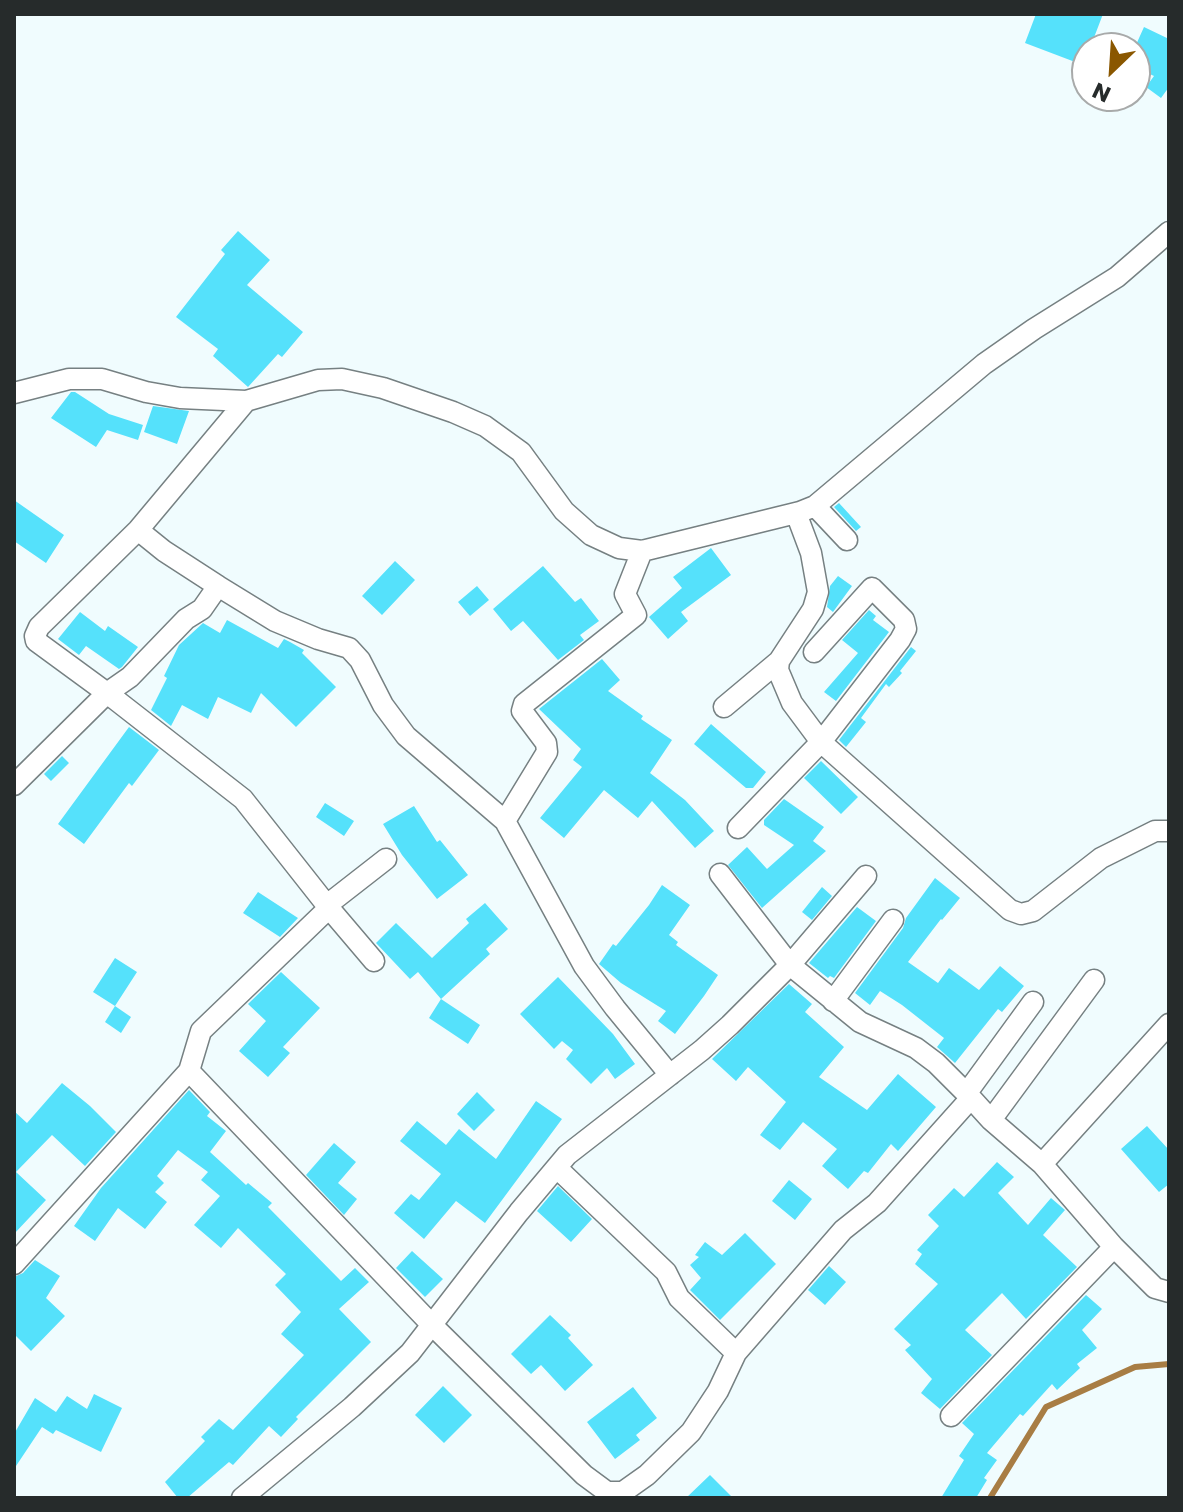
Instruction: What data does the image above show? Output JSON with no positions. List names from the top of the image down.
{
  "north": "bottom left"
}
